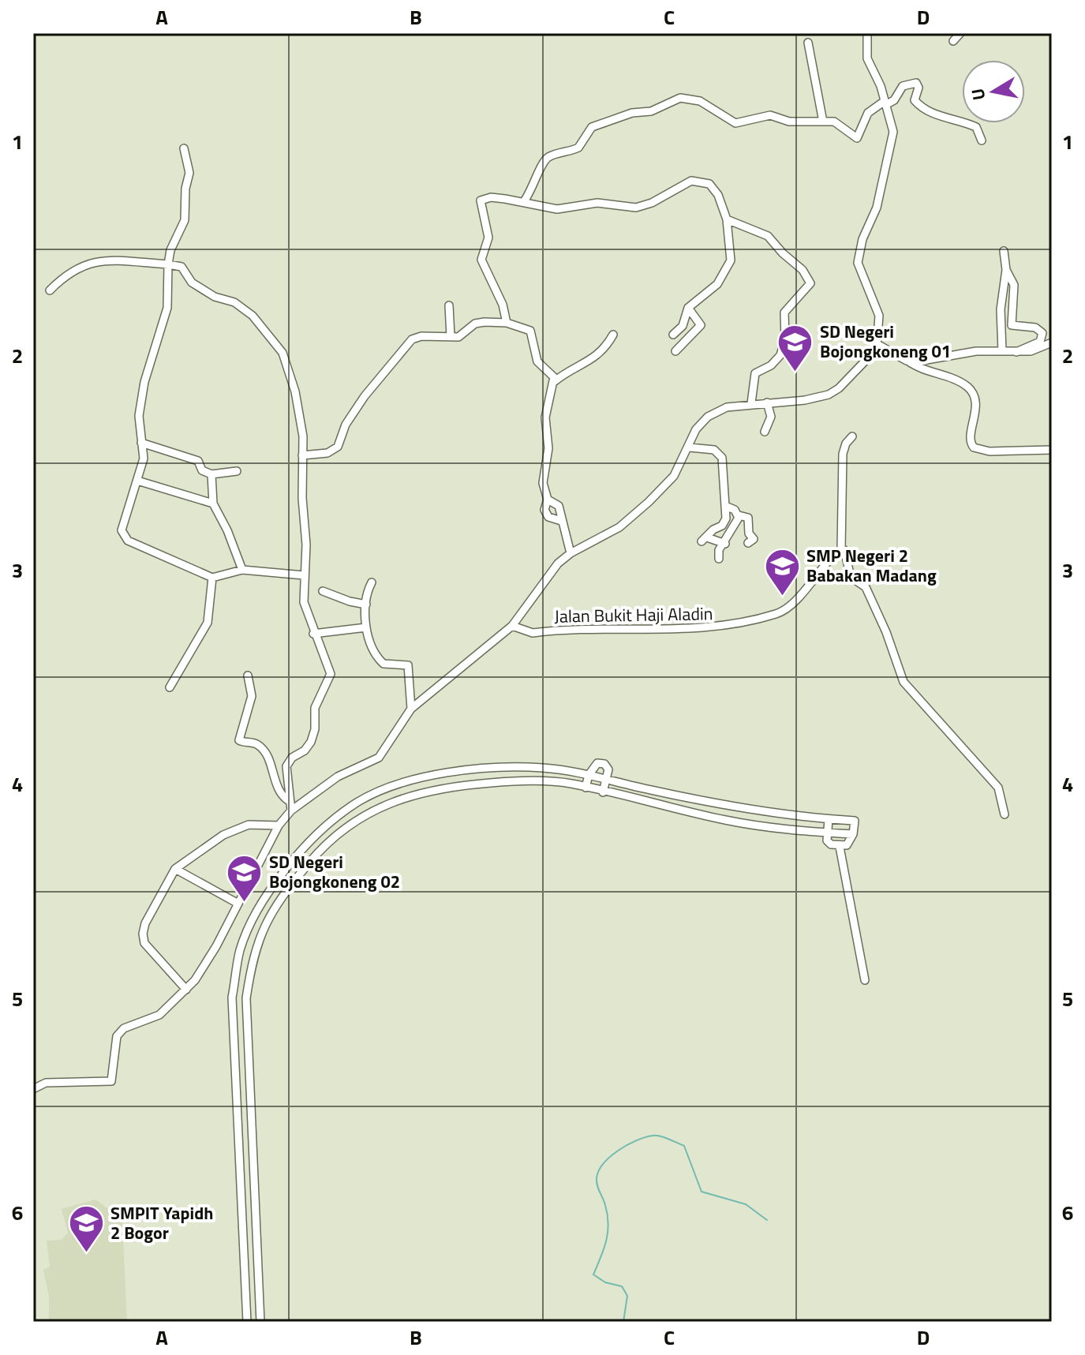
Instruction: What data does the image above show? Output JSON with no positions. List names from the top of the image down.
{
  "streets": {
    "street": ["Jalan Bukit Haji Aladin"]
  },
  "places": {
    "school or university": [
      "SD Negeri Bojongkoneng 01",
      "SMP Negeri 2 Babakan Madang",
      "SD Negeri Bojongkoneng 02",
      "SMPIT Yapidh 2 Bogor"
    ]
  },
  "north": "left",
  "grid": {
    "columns": [
      "A",
      "B",
      "C",
      "D"
    ],
    "rows": [
      "1",
      "2",
      "3",
      "4",
      "5",
      "6"
    ]
  }
}
